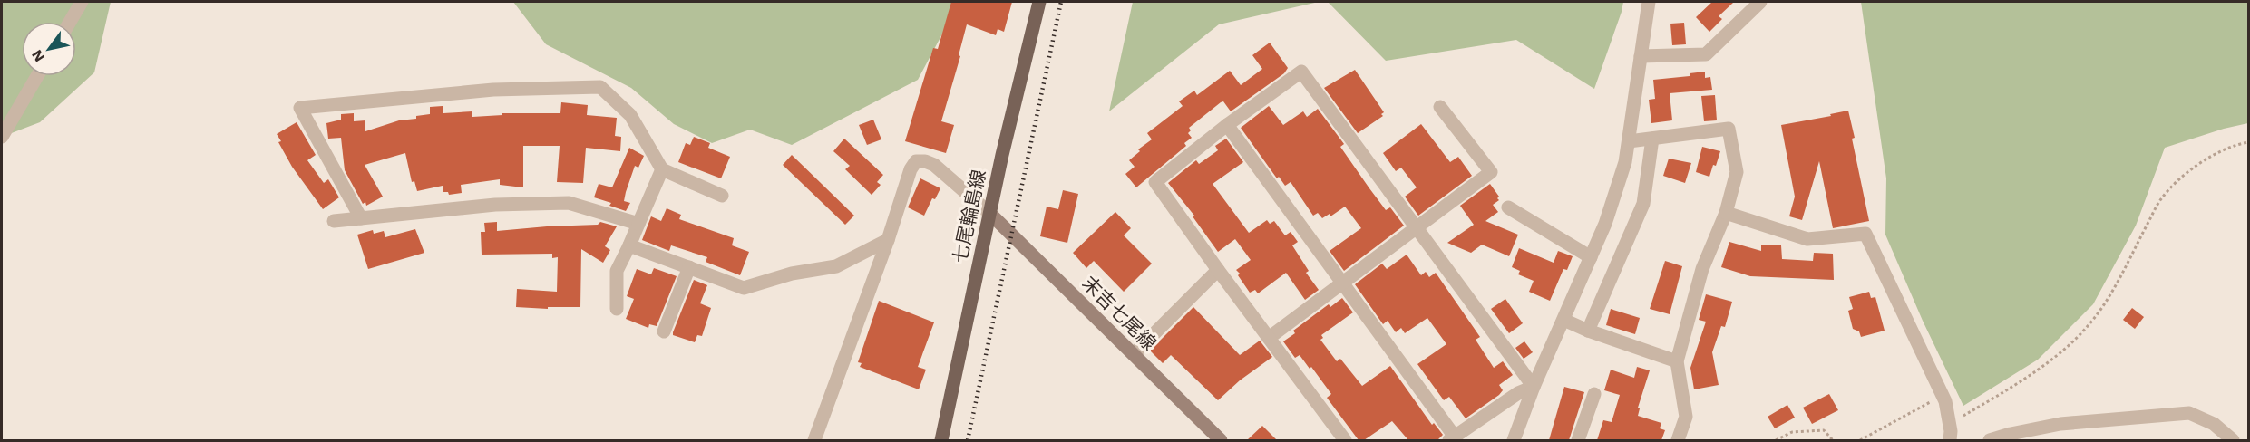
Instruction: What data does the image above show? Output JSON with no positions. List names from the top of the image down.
{
  "streets": {
    "main road": ["七尾輪島線", "末吉七尾線"]
  },
  "crossings": [
    ["七尾輪島線", "末吉七尾線"]
  ],
  "north": "bottom left"
}
